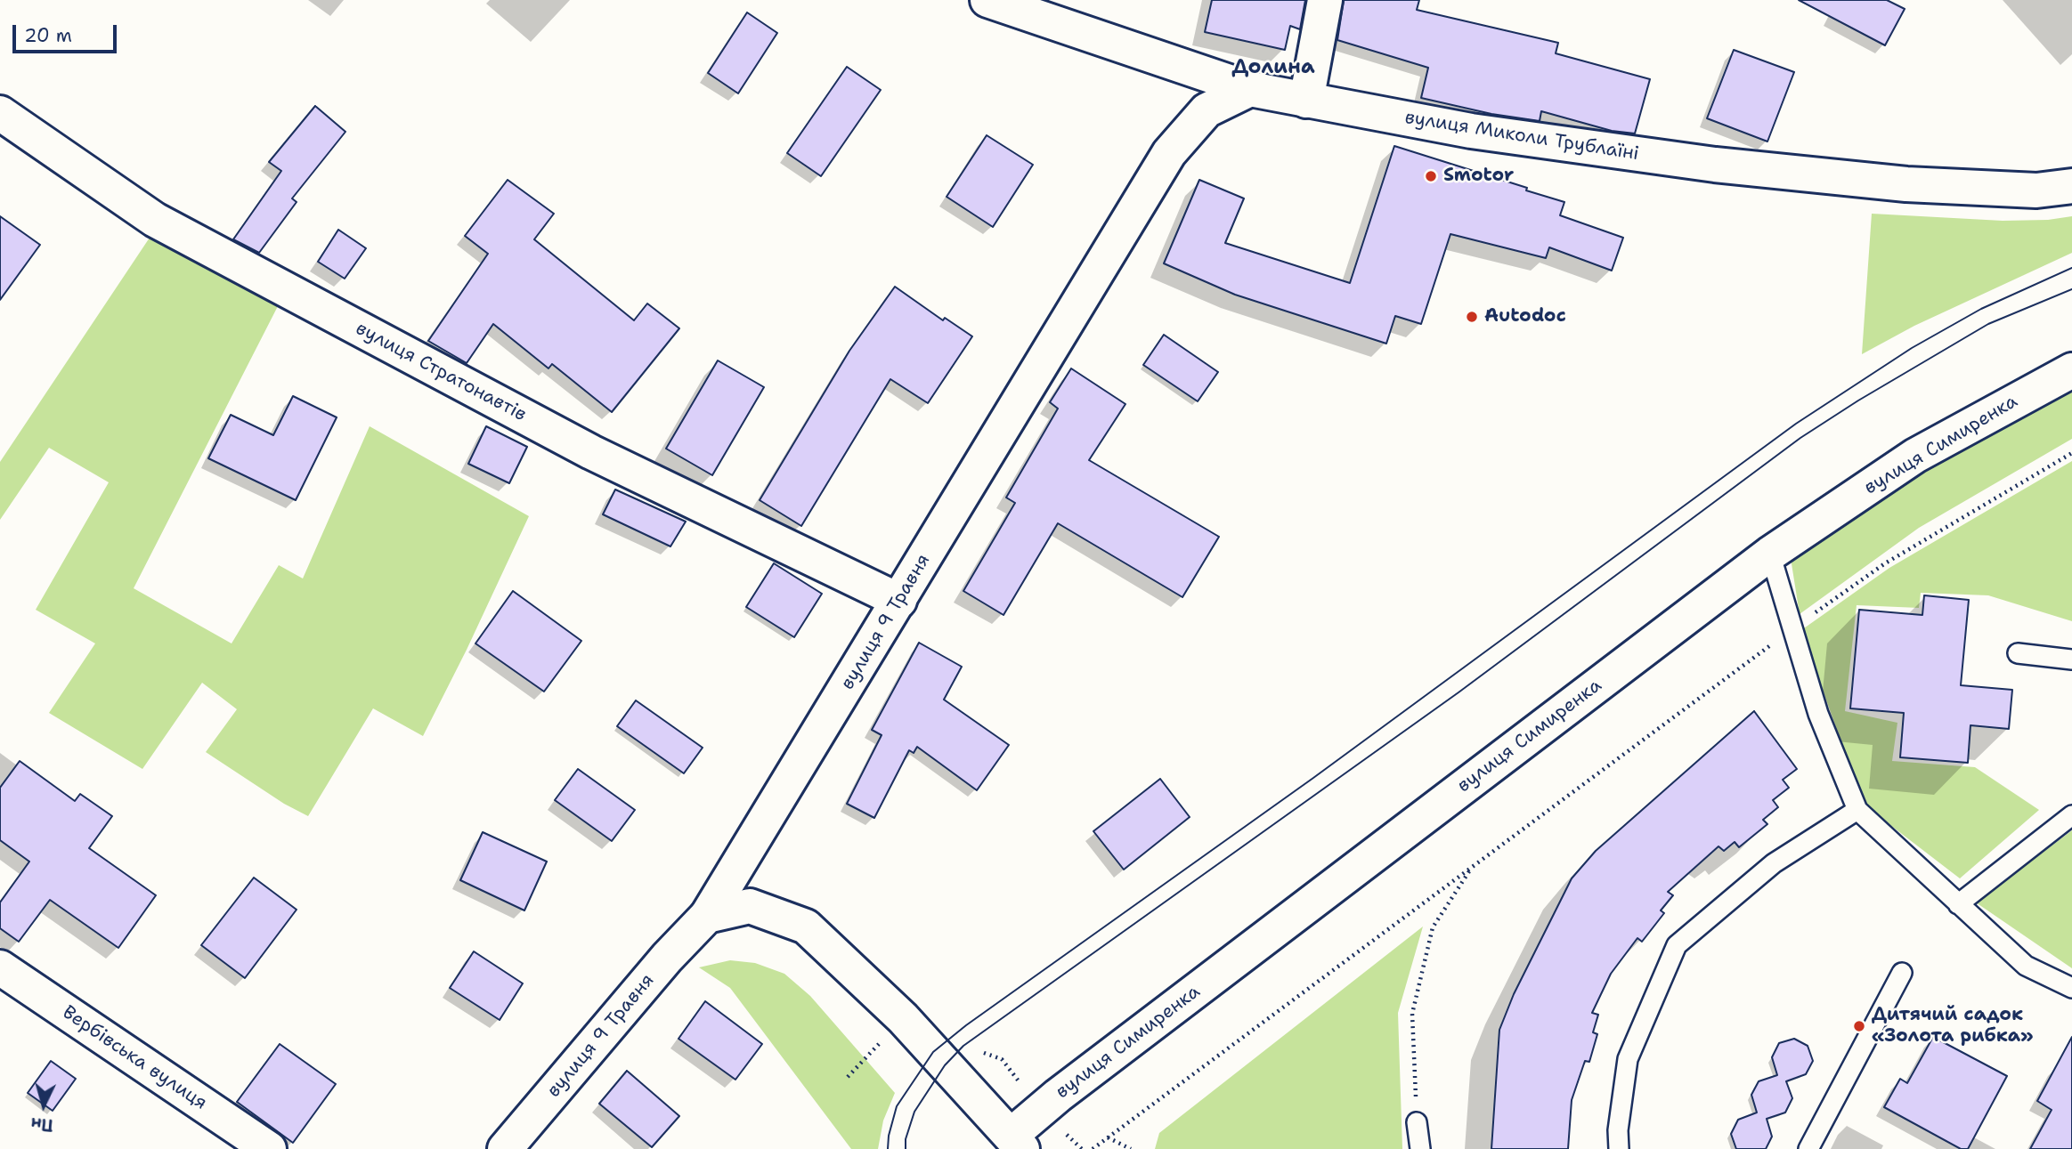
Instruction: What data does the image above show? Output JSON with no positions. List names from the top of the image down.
{
  "streets": {
    "street": [
      "вулиця Миколи Трублаїні",
      "вулиця Стратонавтів",
      "вулиця Симиренка",
      "вулиця 9 Травня",
      "Вербівська вулиця"
    ]
  },
  "crossings": [
    ["вулиця Миколи Трублаїні", "вулиця 9 Травня"],
    ["вулиця Стратонавтів", "вулиця 9 Травня"]
  ],
  "districts": ["Долина"],
  "places": ["Smotor", "Autodoc", "Дитячий садок «Золота рибка»"],
  "scale_bar": "20 m",
  "north": "bottom"
}
